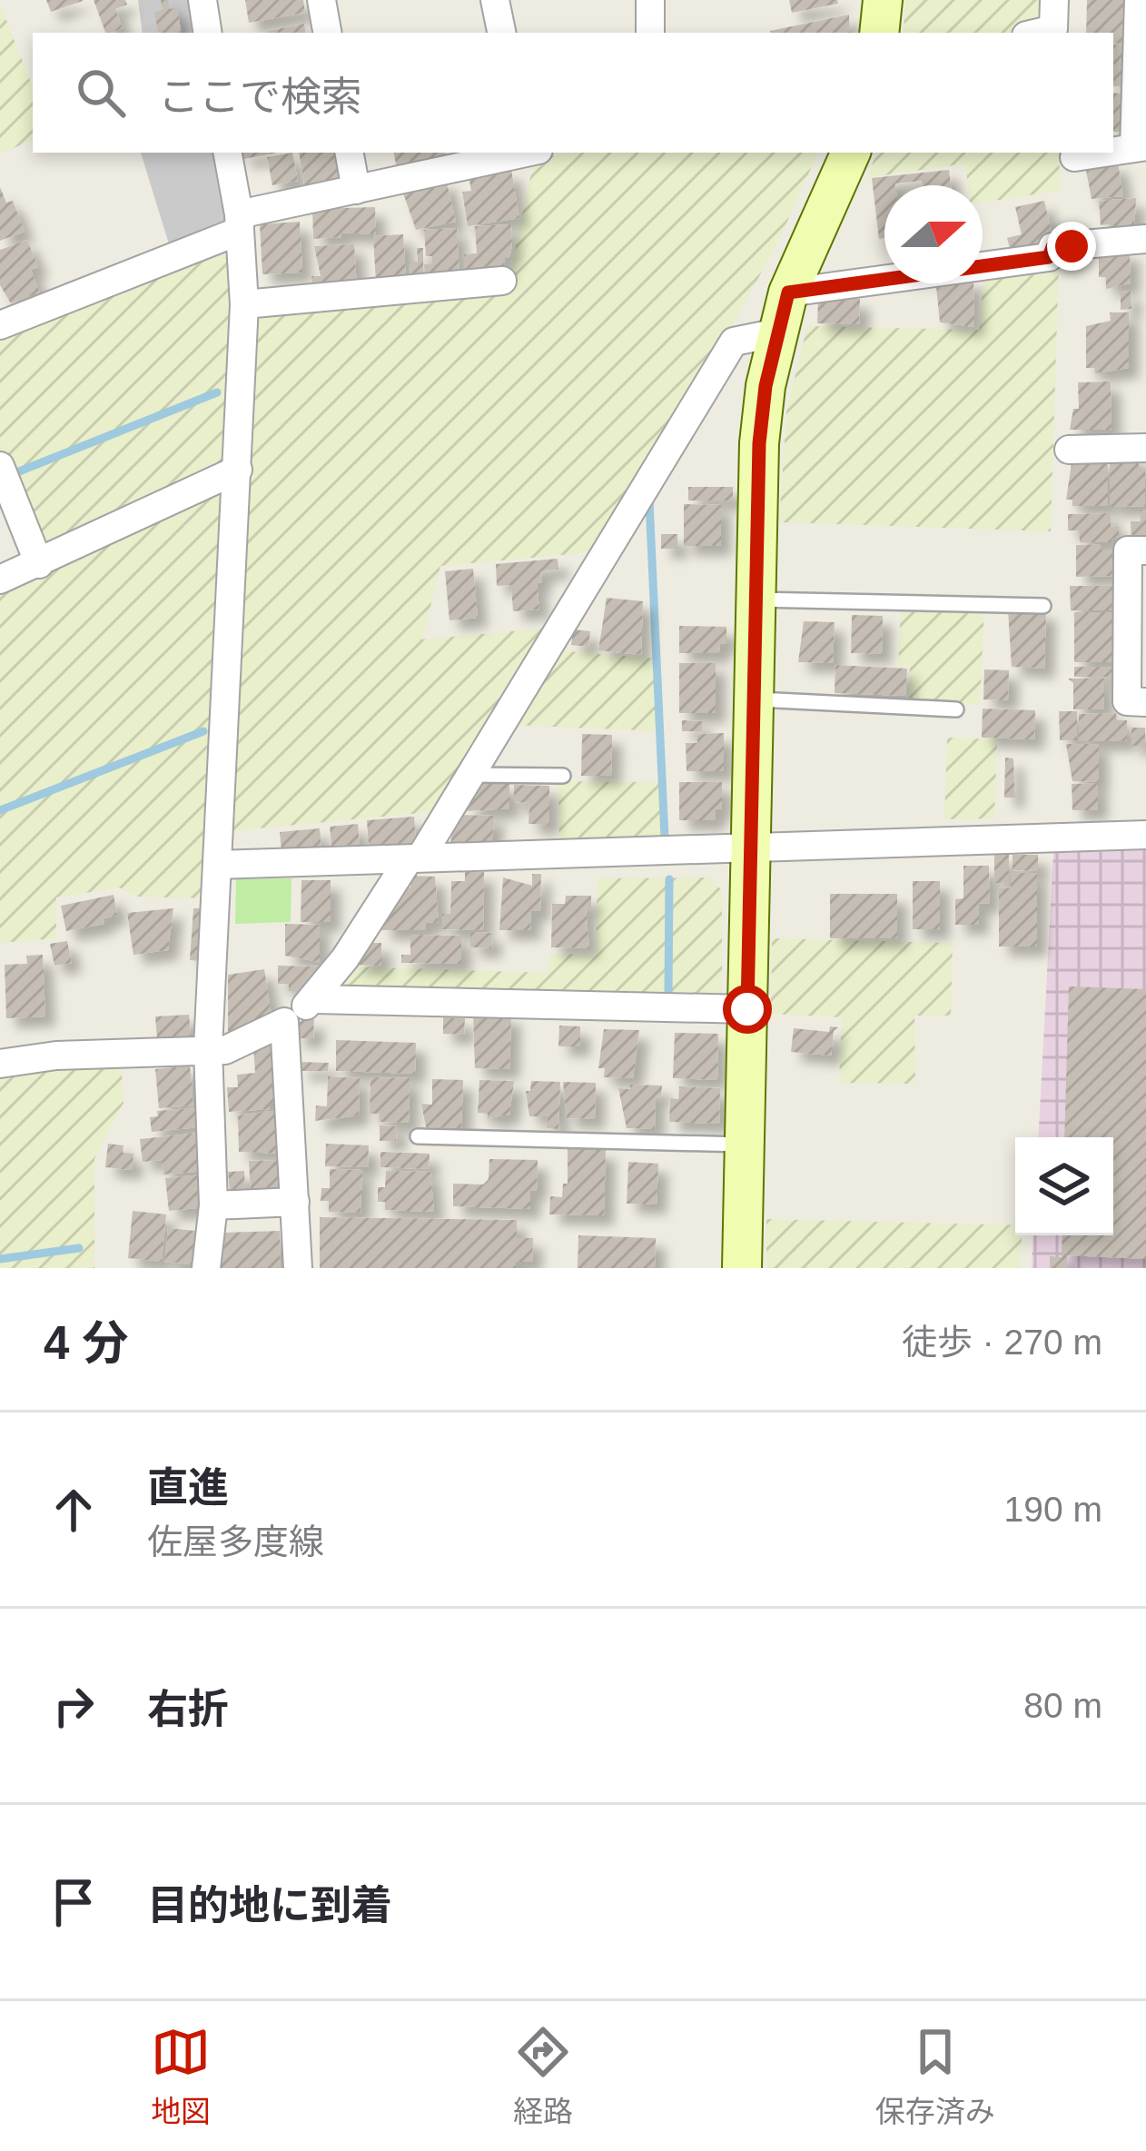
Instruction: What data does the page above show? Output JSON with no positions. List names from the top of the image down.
{
  "north": "right",
  "page": {
    "search": "ここで検索",
    "heading": ["4 分", "徒歩 · 270 m"],
    "list": [
      ["直進", "佐屋多度線", "190 m"],
      ["右折", "80 m"],
      "目的地に到着"
    ],
    "nav": ["地図", "経路", "保存済み"]
  }
}
